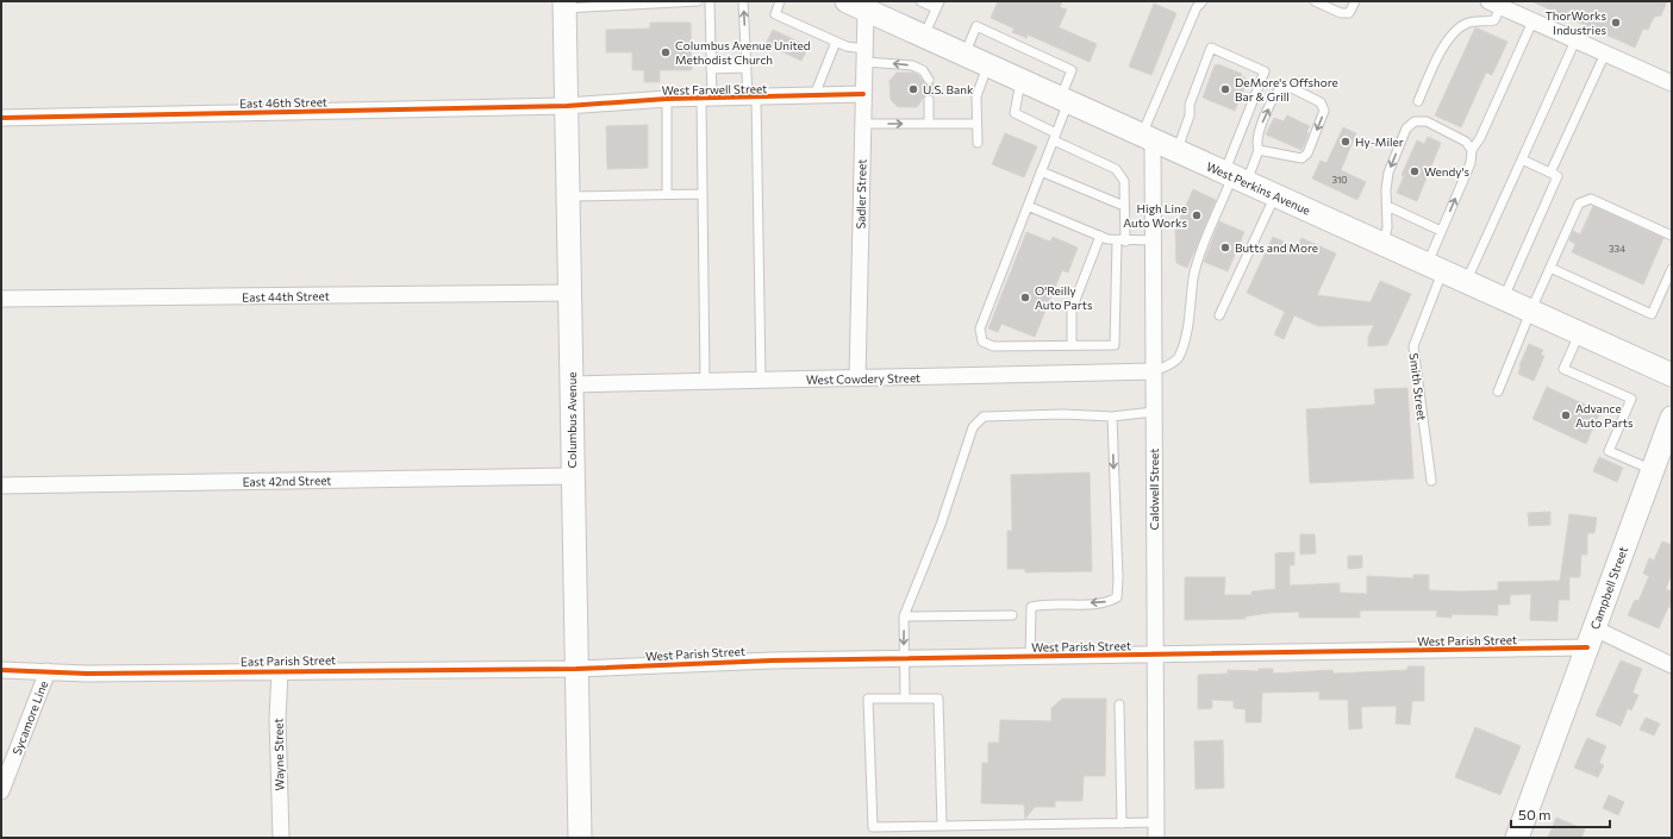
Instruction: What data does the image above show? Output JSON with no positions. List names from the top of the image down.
{
  "streets": {
    "main road": ["West Perkins Avenue", "Columbus Avenue", "Campbell Street"],
    "street": [
      "West Farwell Street",
      "East 46th Street",
      "Sadler Street",
      "East 44th Street",
      "West Cowdery Street",
      "East 42nd Street",
      "Caldwell Street",
      "West Parish Street",
      "East Parish Street",
      "Sycamore Line",
      "Wayne Street"
    ],
    "lane": ["Smith Street"]
  },
  "crossings": [
    ["West Farwell Street", "East 46th Street"],
    ["West Farwell Street", "Sadler Street"],
    ["West Farwell Street", "Columbus Avenue"],
    ["East 46th Street", "Columbus Avenue"],
    ["West Perkins Avenue", "Sadler Street"],
    ["West Perkins Avenue", "Smith Street"],
    ["West Perkins Avenue", "Caldwell Street"],
    ["Sadler Street", "West Cowdery Street"],
    ["East 44th Street", "Columbus Avenue"],
    ["West Cowdery Street", "Columbus Avenue"],
    ["West Cowdery Street", "Caldwell Street"],
    ["Columbus Avenue", "East 42nd Street"],
    ["Columbus Avenue", "West Parish Street"],
    ["Columbus Avenue", "East Parish Street"],
    ["Caldwell Street", "West Parish Street"],
    ["Campbell Street", "West Parish Street"],
    ["West Parish Street", "East Parish Street"],
    ["East Parish Street", "Sycamore Line"],
    ["East Parish Street", "Wayne Street"]
  ],
  "places": [
    "ThorWorks Industries",
    "Columbus Avenue United Methodist Church",
    "U.S. Bank",
    "DeMore's Offshore Bar & Grill",
    "Hy-Miler",
    "Wendy's",
    "High Line Auto Works",
    "Butts and More",
    "O'Reilly Auto Parts",
    "Advance Auto Parts"
  ],
  "house_numbers": ["310", "334"],
  "scale_bar": "50 m"
}
